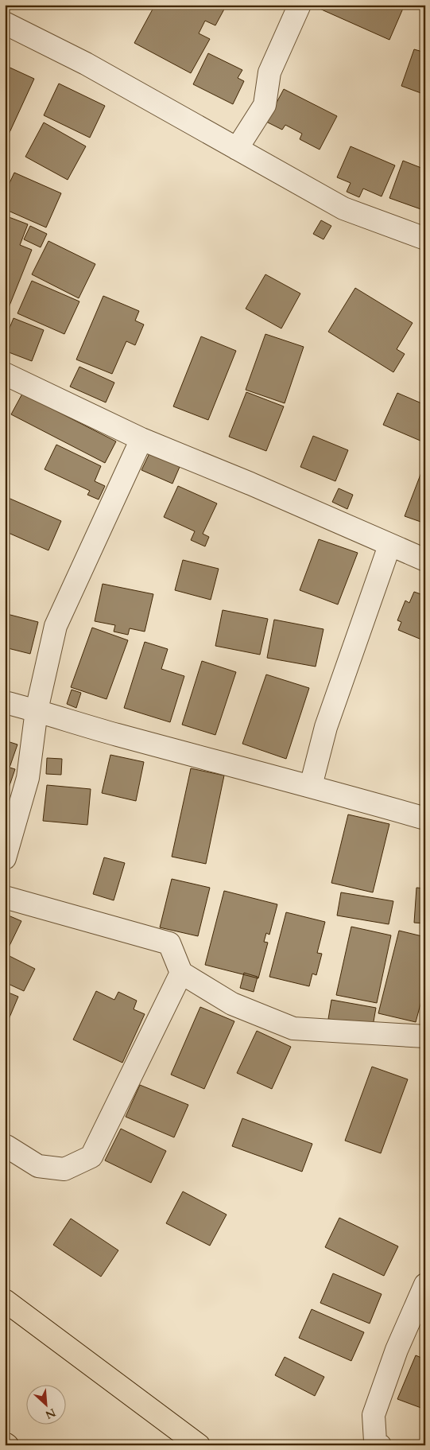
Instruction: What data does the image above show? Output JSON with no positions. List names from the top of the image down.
{
  "north": "bottom right"
}
